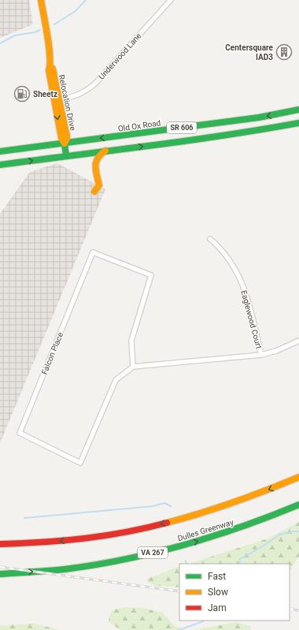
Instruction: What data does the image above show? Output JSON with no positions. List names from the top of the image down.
{
  "streets": {
    "main road": [
      "Relocation Drive",
      "Old Ox Road",
      "SR 606",
      "Dulles Greenway",
      "VA 267"
    ],
    "street": ["Underwood Lane", "Eaglewood Court", "Falcon Place"]
  },
  "crossings": [
    ["Underwood Lane", "Relocation Drive"],
    ["Relocation Drive", "Old Ox Road"],
    ["Relocation Drive", "SR 606"]
  ],
  "places": {
    "building": ["Centersquare IAD3"],
    "fuel station": ["Sheetz"]
  },
  "legend": ["Fast", "Slow", "Jam"]
}
